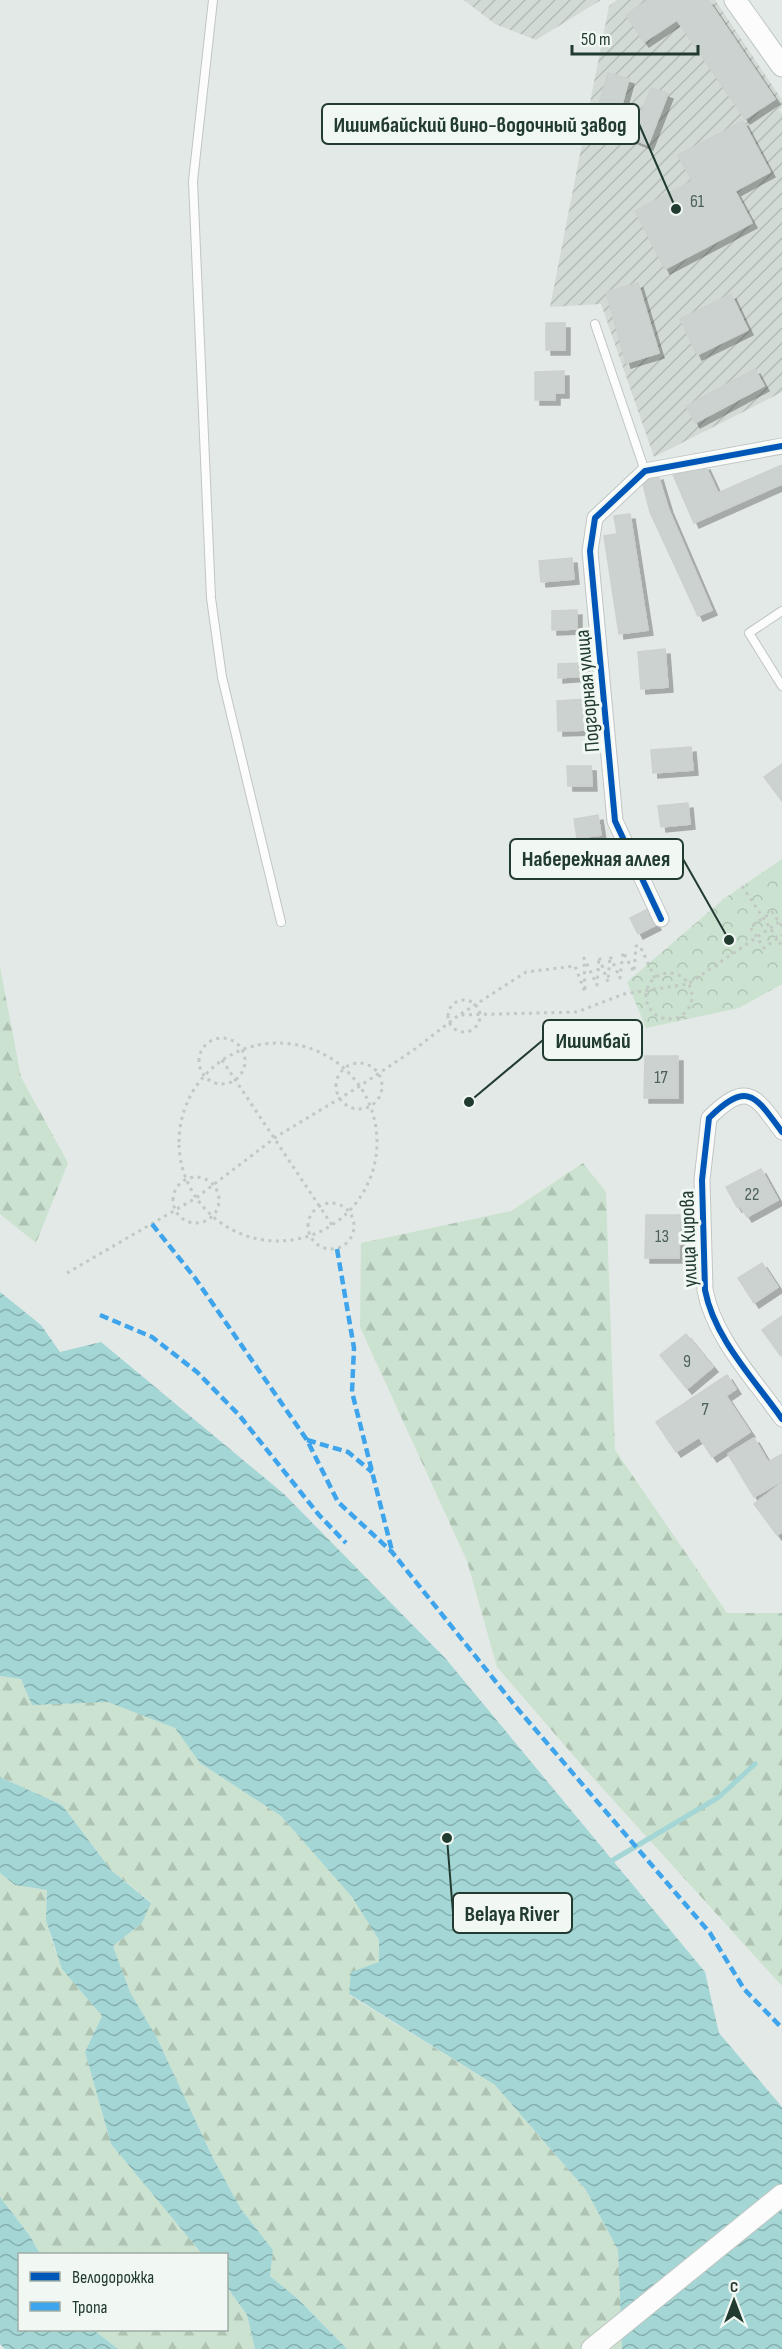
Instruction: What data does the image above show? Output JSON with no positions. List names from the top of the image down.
{
  "streets": {
    "street": ["Подгорная улица", "улица Кирова"]
  },
  "places": [
    "Ишимбайский вино-водочный завод",
    "Набережная аллея",
    "Ишимбай",
    "Belaya River"
  ],
  "house_numbers": [
    "61",
    "17",
    "22",
    "13",
    "9",
    "7"
  ],
  "legend": ["Велодорожка", "Тропа"],
  "scale_bar": "50 m",
  "north": "top"
}
